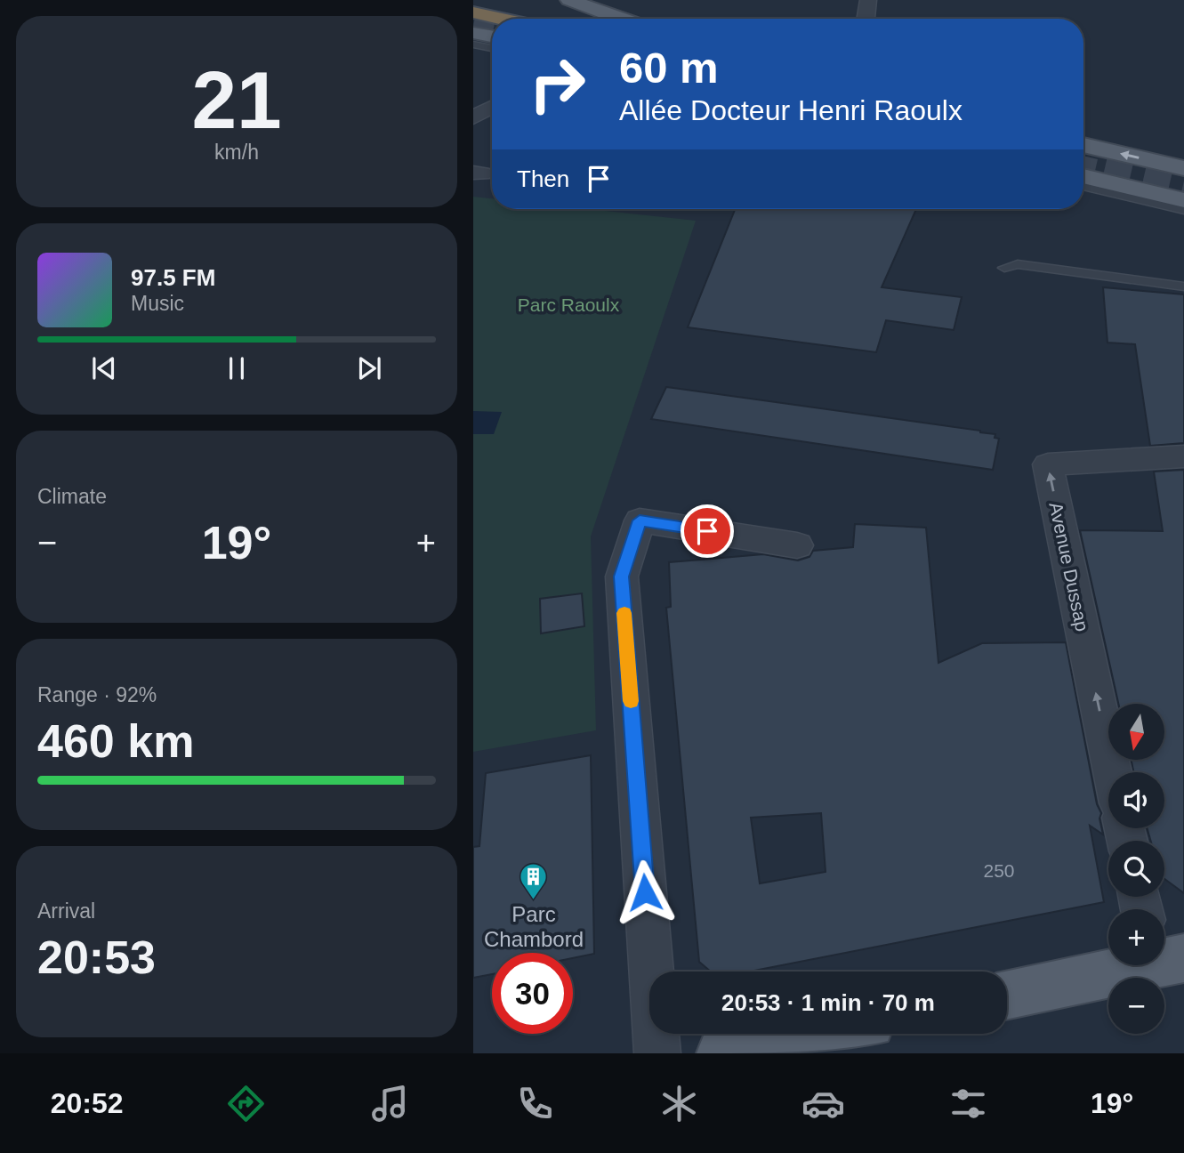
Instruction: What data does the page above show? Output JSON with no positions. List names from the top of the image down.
{
  "streets": {
    "street": ["Avenue Dussap"]
  },
  "parks": ["Parc Raoulx"],
  "places": {
    "building": ["Parc Chambord"]
  },
  "house_numbers": ["250"],
  "north": "bottom",
  "page": {
    "tile": [
      ["21", "km/h"],
      "Climate",
      ["Range · 92%", "460 km"],
      ["Arrival", "20:53"]
    ],
    "turn": ["60 m", "Allée Docteur Henri Raoulx"],
    "then": "Then",
    "song": ["97.5 FM", "Music"],
    "heat": ["−", "19°", "+"],
    "map_buttons": ["+", "−"],
    "limit": "30",
    "trip": "20:53 · 1 min · 70 m",
    "tabs": ["20:52", "19°"]
  }
}
